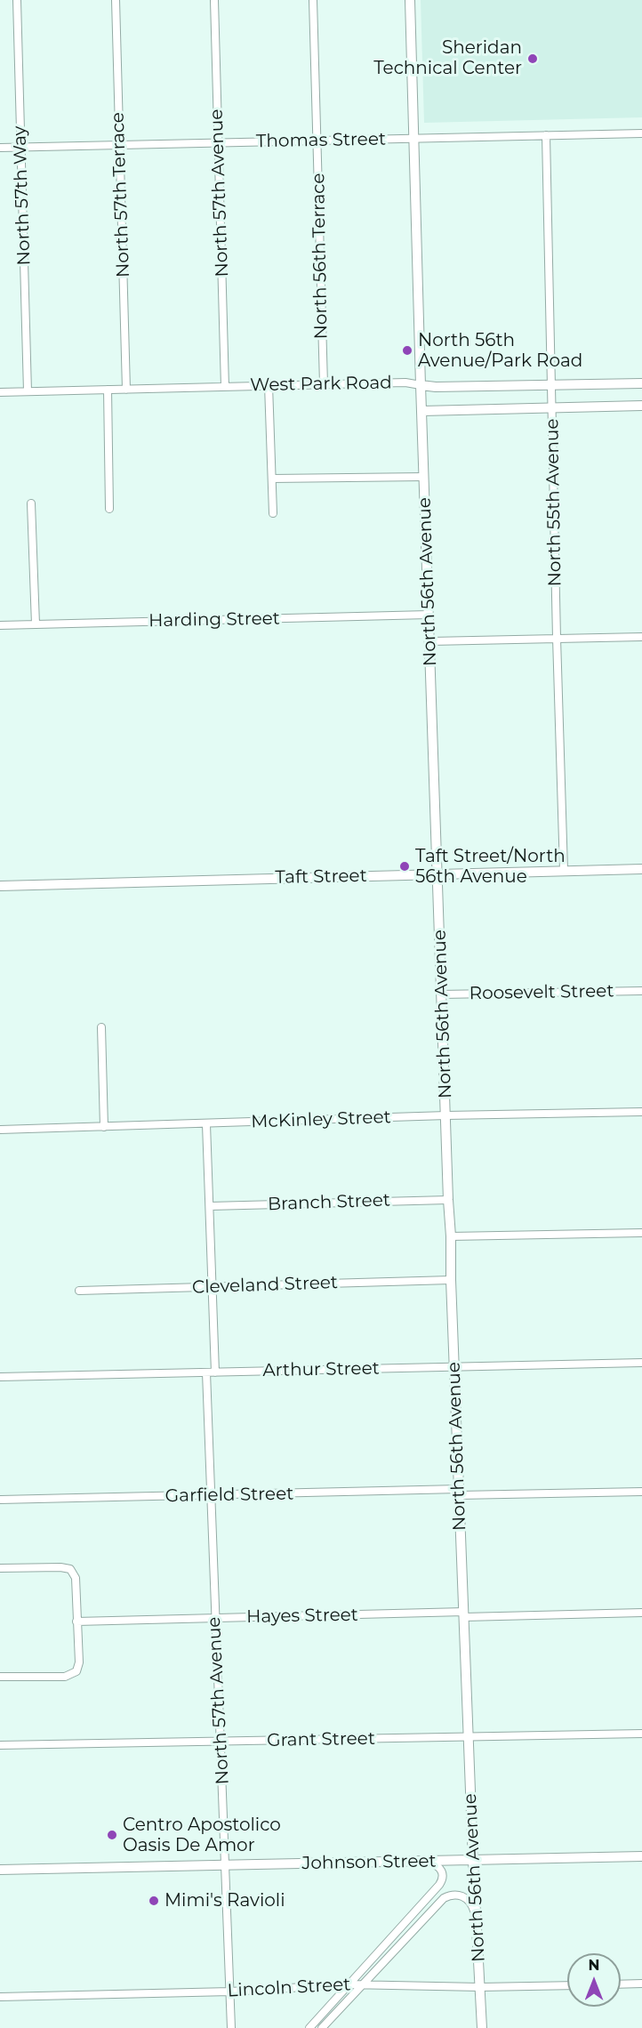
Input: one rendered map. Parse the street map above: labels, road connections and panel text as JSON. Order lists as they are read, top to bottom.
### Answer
{
  "streets": {
    "street": [
      "Thomas Street",
      "North 57th Avenue",
      "North 57th Terrace",
      "North 57th Way",
      "North 56th Terrace",
      "West Park Road",
      "North 55th Avenue",
      "North 56th Avenue",
      "Harding Street",
      "Taft Street",
      "Roosevelt Street",
      "McKinley Street",
      "Branch Street",
      "Cleveland Street",
      "Arthur Street",
      "Garfield Street",
      "Hayes Street",
      "Grant Street",
      "Johnson Street",
      "Lincoln Street"
    ]
  },
  "crossings": [
    ["Thomas Street", "North 57th Avenue"],
    ["Thomas Street", "North 57th Terrace"],
    ["Thomas Street", "North 57th Way"],
    ["Thomas Street", "North 56th Terrace"],
    ["Thomas Street", "North 55th Avenue"],
    ["Thomas Street", "North 56th Avenue"],
    ["North 57th Avenue", "West Park Road"],
    ["North 57th Avenue", "Arthur Street"],
    ["North 57th Avenue", "Garfield Street"],
    ["North 57th Avenue", "Hayes Street"],
    ["North 57th Avenue", "Grant Street"],
    ["North 57th Avenue", "Johnson Street"],
    ["North 57th Avenue", "Lincoln Street"],
    ["North 57th Terrace", "West Park Road"],
    ["North 57th Way", "West Park Road"],
    ["North 56th Terrace", "West Park Road"],
    ["West Park Road", "North 55th Avenue"],
    ["West Park Road", "North 56th Avenue"],
    ["North 55th Avenue", "Taft Street"],
    ["North 56th Avenue", "Harding Street"],
    ["North 56th Avenue", "Taft Street"],
    ["North 56th Avenue", "Roosevelt Street"],
    ["North 56th Avenue", "McKinley Street"],
    ["North 56th Avenue", "Branch Street"],
    ["North 56th Avenue", "Cleveland Street"],
    ["North 56th Avenue", "Arthur Street"],
    ["North 56th Avenue", "Garfield Street"],
    ["North 56th Avenue", "Hayes Street"],
    ["North 56th Avenue", "Grant Street"],
    ["North 56th Avenue", "Johnson Street"],
    ["North 56th Avenue", "Lincoln Street"]
  ],
  "places": [
    "Sheridan Technical Center",
    "North 56th Avenue/Park Road",
    "Taft Street/North 56th Avenue",
    "Centro Apostolico Oasis De Amor",
    "Mimi's Ravioli"
  ],
  "north": "top"
}
